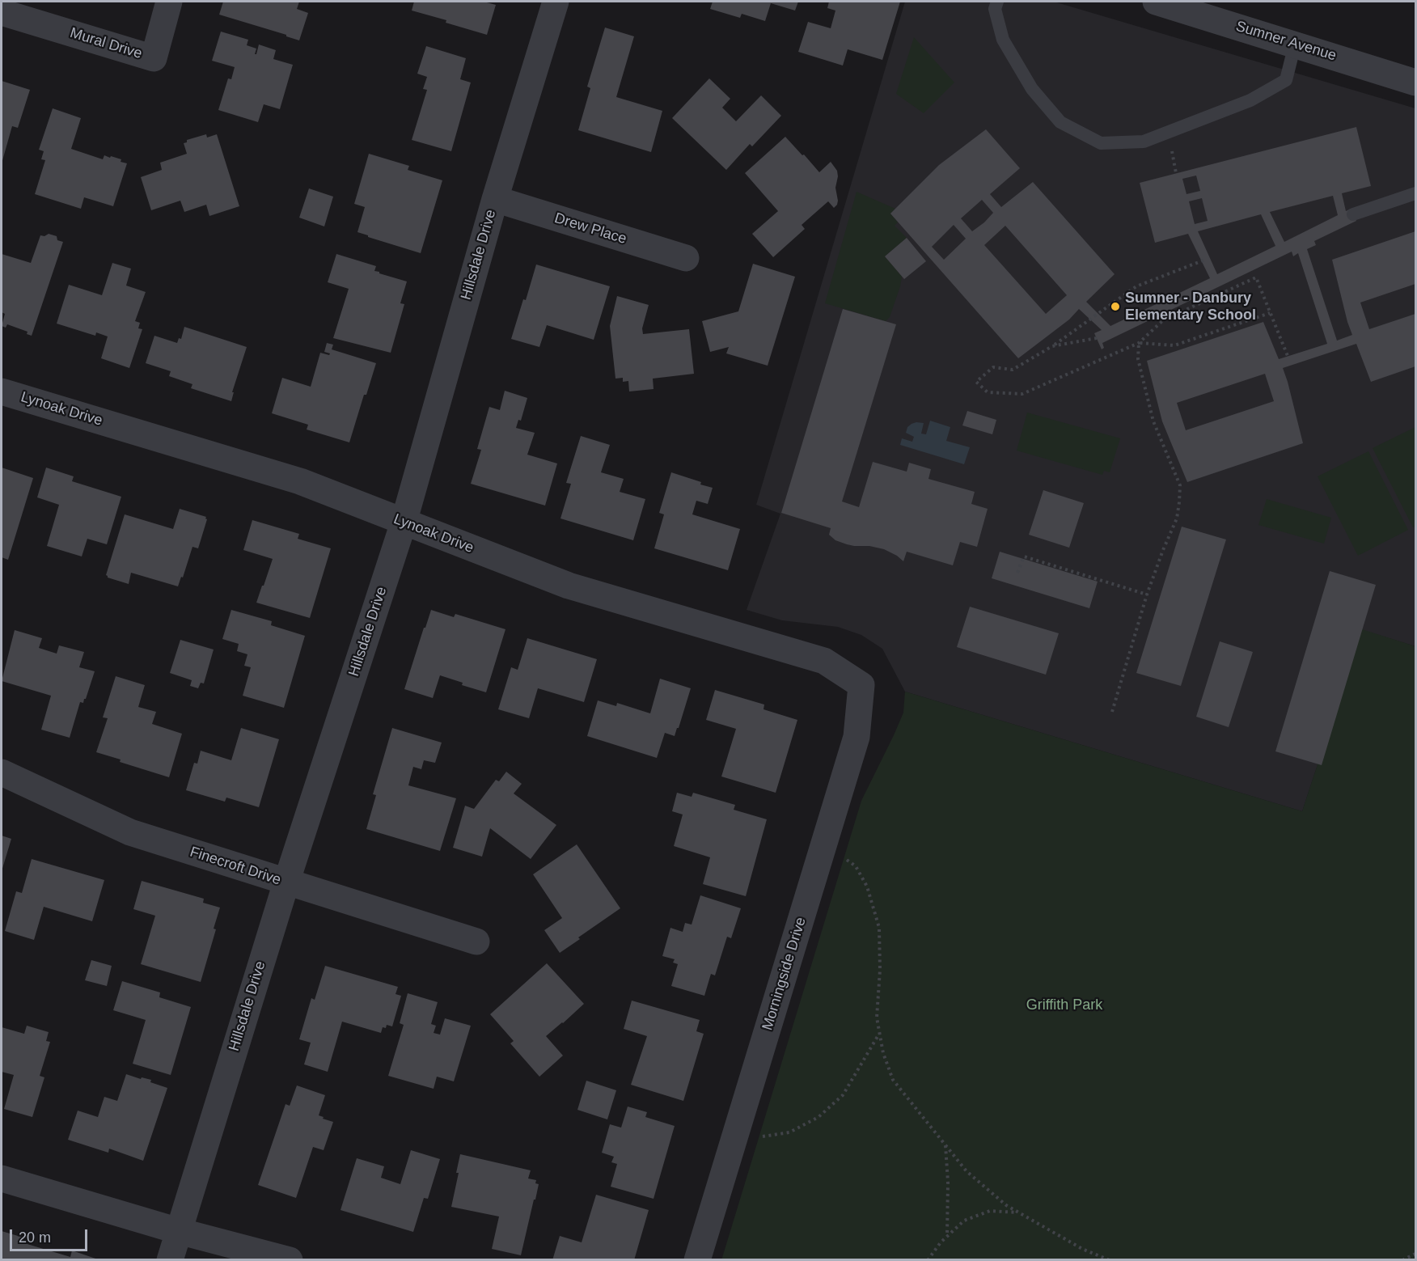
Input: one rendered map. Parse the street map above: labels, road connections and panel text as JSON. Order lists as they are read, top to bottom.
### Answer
{
  "streets": {
    "street": [
      "Sumner Avenue",
      "Mural Drive",
      "Drew Place",
      "Hillsdale Drive",
      "Lynoak Drive",
      "Finecroft Drive",
      "Morningside Drive"
    ]
  },
  "crossings": [
    ["Drew Place", "Hillsdale Drive"],
    ["Hillsdale Drive", "Lynoak Drive"],
    ["Hillsdale Drive", "Finecroft Drive"],
    ["Lynoak Drive", "Morningside Drive"]
  ],
  "parks": ["Griffith Park"],
  "places": ["Sumner - Danbury Elementary School"],
  "scale_bar": "20 m"
}
